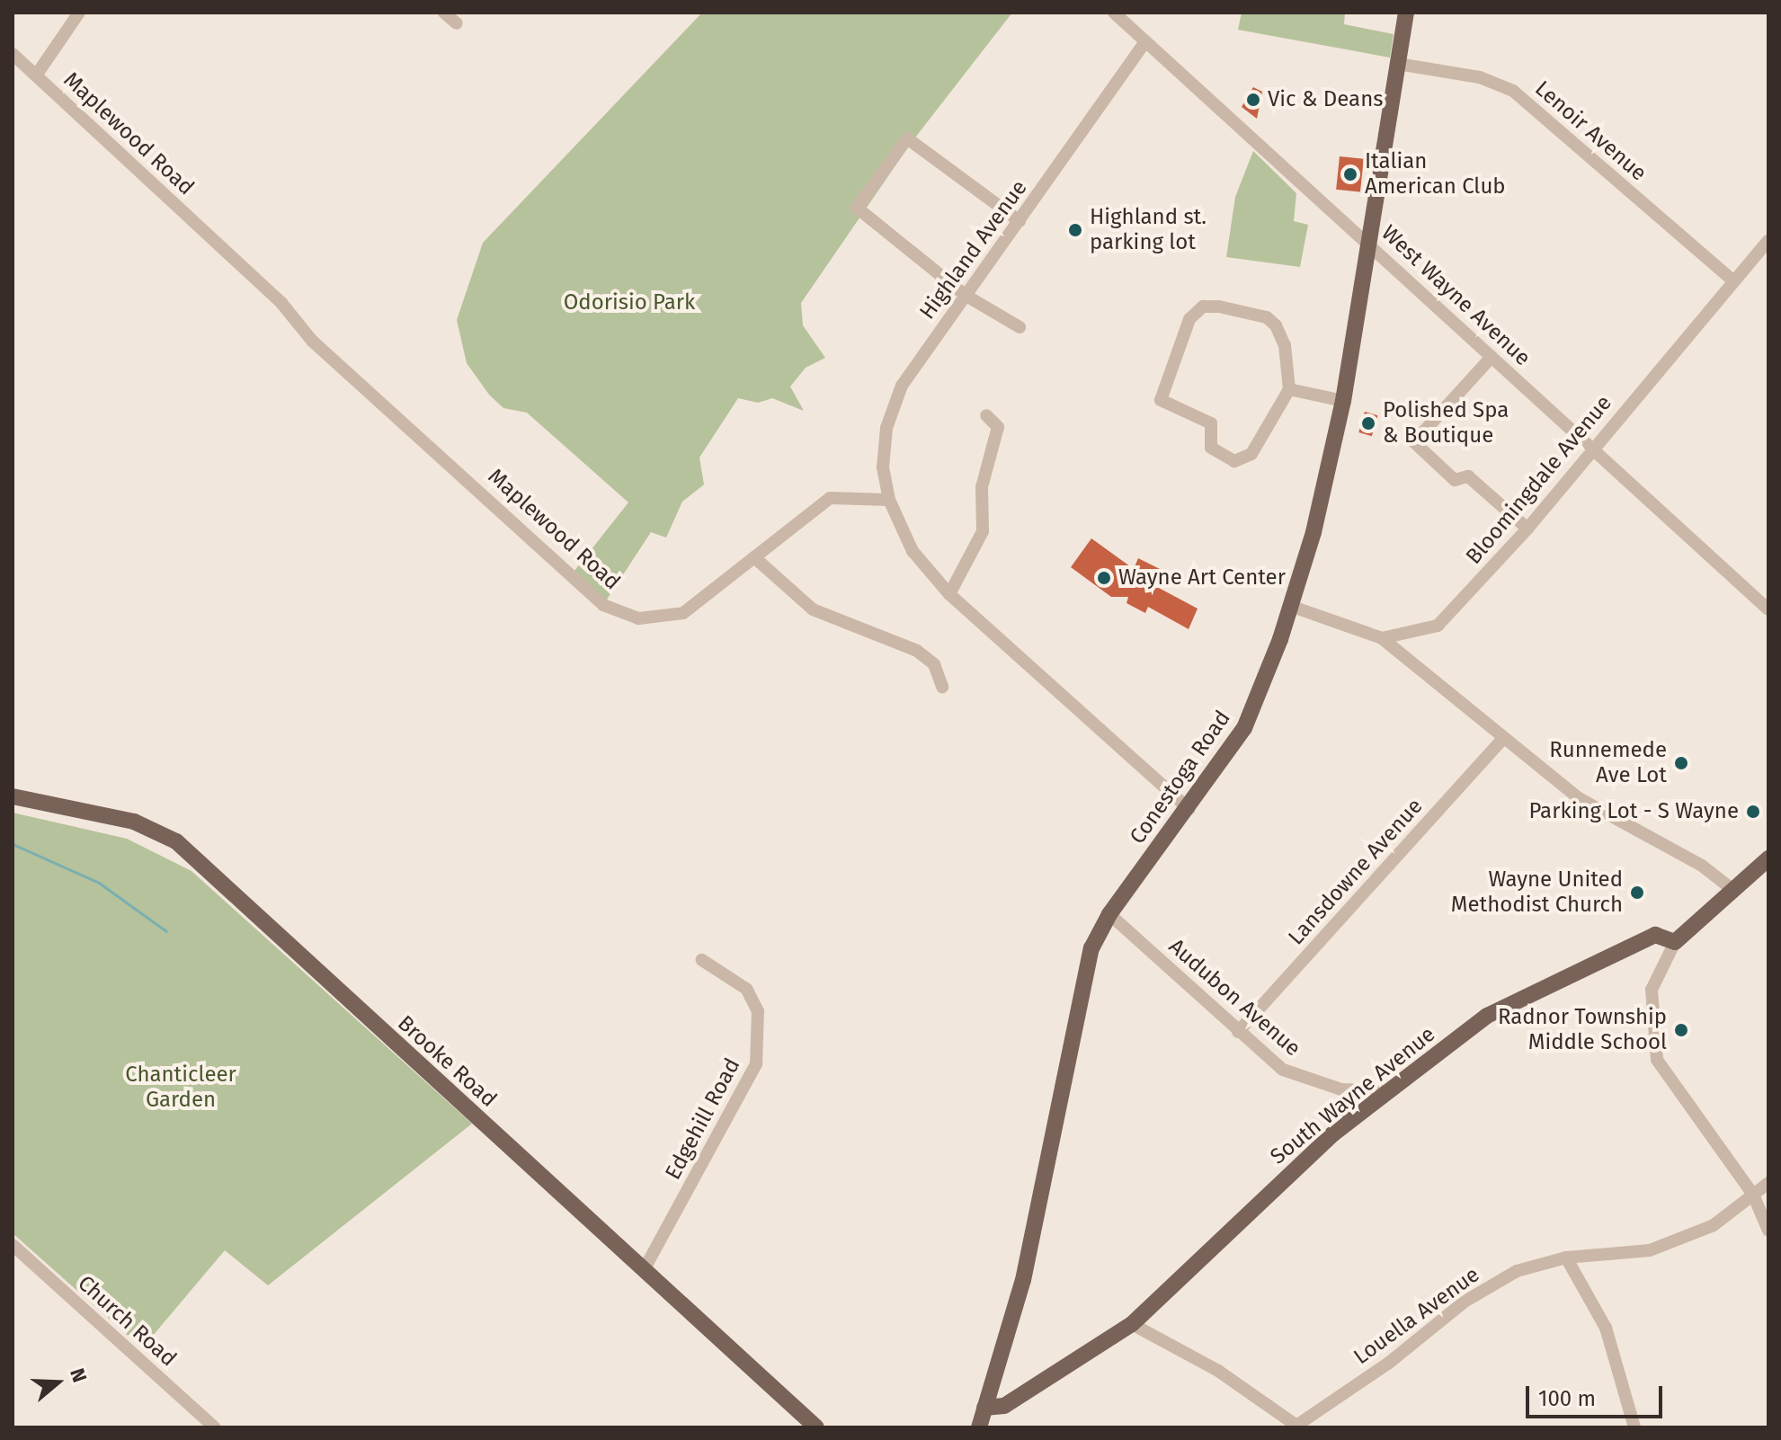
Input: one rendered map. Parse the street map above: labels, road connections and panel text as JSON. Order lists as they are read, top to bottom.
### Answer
{
  "streets": {
    "main road": ["Conestoga Road", "Brooke Road", "South Wayne Avenue"],
    "street": [
      "Lenoir Avenue",
      "Maplewood Road",
      "Highland Avenue",
      "West Wayne Avenue",
      "Bloomingdale Avenue",
      "Lansdowne Avenue",
      "Audubon Avenue",
      "Edgehill Road",
      "Louella Avenue",
      "Church Road"
    ]
  },
  "crossings": [
    ["Lenoir Avenue", "Bloomingdale Avenue"],
    ["Lenoir Avenue", "Conestoga Road"],
    ["Maplewood Road", "Highland Avenue"],
    ["Highland Avenue", "West Wayne Avenue"],
    ["West Wayne Avenue", "Bloomingdale Avenue"],
    ["West Wayne Avenue", "Conestoga Road"],
    ["Conestoga Road", "Audubon Avenue"],
    ["Conestoga Road", "South Wayne Avenue"],
    ["Lansdowne Avenue", "Audubon Avenue"],
    ["Audubon Avenue", "South Wayne Avenue"],
    ["Brooke Road", "Edgehill Road"]
  ],
  "parks": ["Odorisio Park", "Chanticleer Garden"],
  "places": [
    "Vic & Deans",
    "Italian American Club",
    "Highland st. parking lot",
    "Polished Spa & Boutique",
    "Wayne Art Center",
    "Runnemede Ave Lot",
    "Parking Lot - S Wayne",
    "Wayne United Methodist Church",
    "Radnor Township Middle School"
  ],
  "scale_bar": "100 m",
  "north": "right"
}
